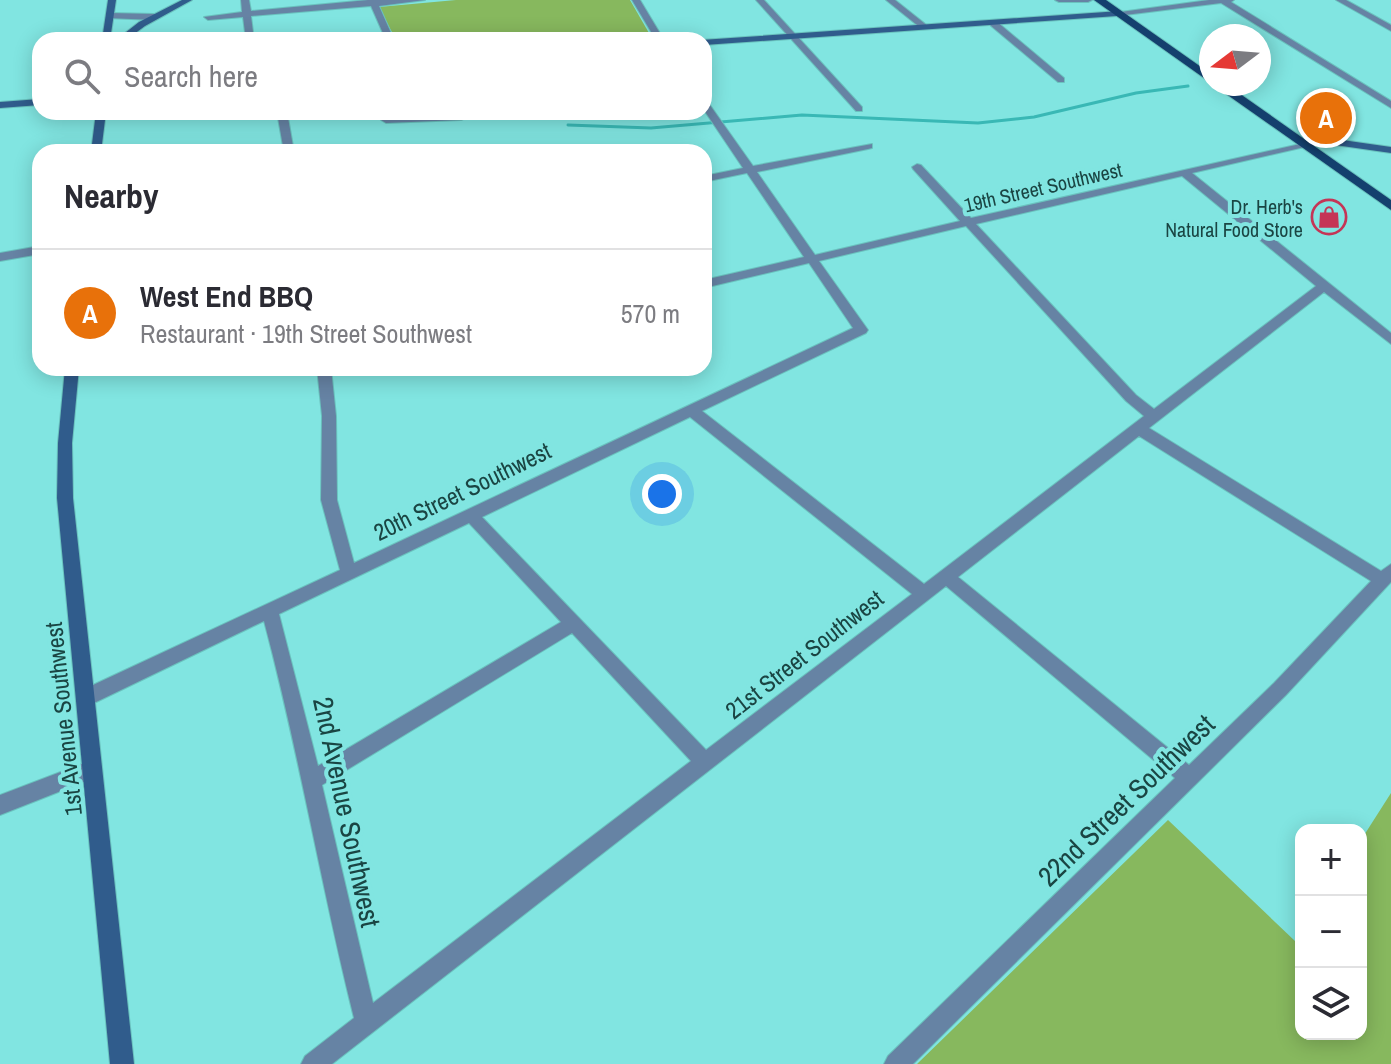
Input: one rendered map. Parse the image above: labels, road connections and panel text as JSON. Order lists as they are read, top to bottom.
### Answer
{
  "streets": {
    "main road": ["19th Street Southwest", "1st Avenue Southwest"],
    "street": [
      "20th Street Southwest",
      "21st Street Southwest",
      "22nd Street Southwest",
      "2nd Avenue Southwest"
    ]
  },
  "crossings": [
    ["19th Street Southwest", "20th Street Southwest"],
    ["20th Street Southwest", "1st Avenue Southwest"],
    ["20th Street Southwest", "2nd Avenue Southwest"],
    ["21st Street Southwest", "2nd Avenue Southwest"]
  ],
  "places": {
    "shop": ["Dr. Herb's Natural Food Store"]
  },
  "north": "left",
  "page": {
    "search": "Search here",
    "pins": "A",
    "heading": "Nearby",
    "list": [
      {
        "mark": "A",
        "name": "West End BBQ",
        "note": "Restaurant · 19th Street Southwest",
        "value": "570 m"
      }
    ],
    "map_buttons": ["+", "−"]
  }
}
